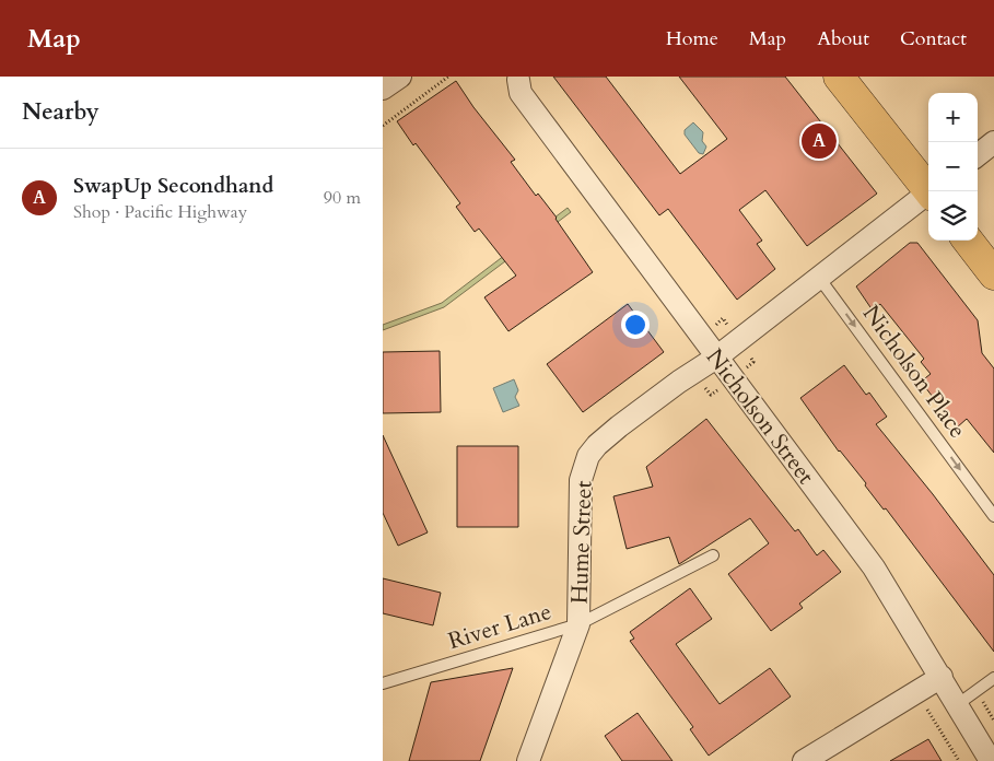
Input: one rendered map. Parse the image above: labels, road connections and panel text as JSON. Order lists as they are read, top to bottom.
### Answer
{
  "streets": {
    "street": ["Nicholson Street", "Hume Street"],
    "lane": ["Nicholson Place", "River Lane"]
  },
  "crossings": [
    ["Nicholson Place", "Hume Street"],
    ["Nicholson Street", "Hume Street"],
    ["Hume Street", "River Lane"]
  ],
  "one_way": ["Nicholson Place"],
  "page": {
    "header": "Map",
    "nav": [
      "Home",
      "Map",
      "About",
      "Contact"
    ],
    "heading": "Nearby",
    "map_buttons": ["+", "−"],
    "pins": "A",
    "list": [
      {
        "mark": "A",
        "name": "SwapUp Secondhand",
        "note": "Shop · Pacific Highway",
        "value": "90 m"
      }
    ]
  }
}
